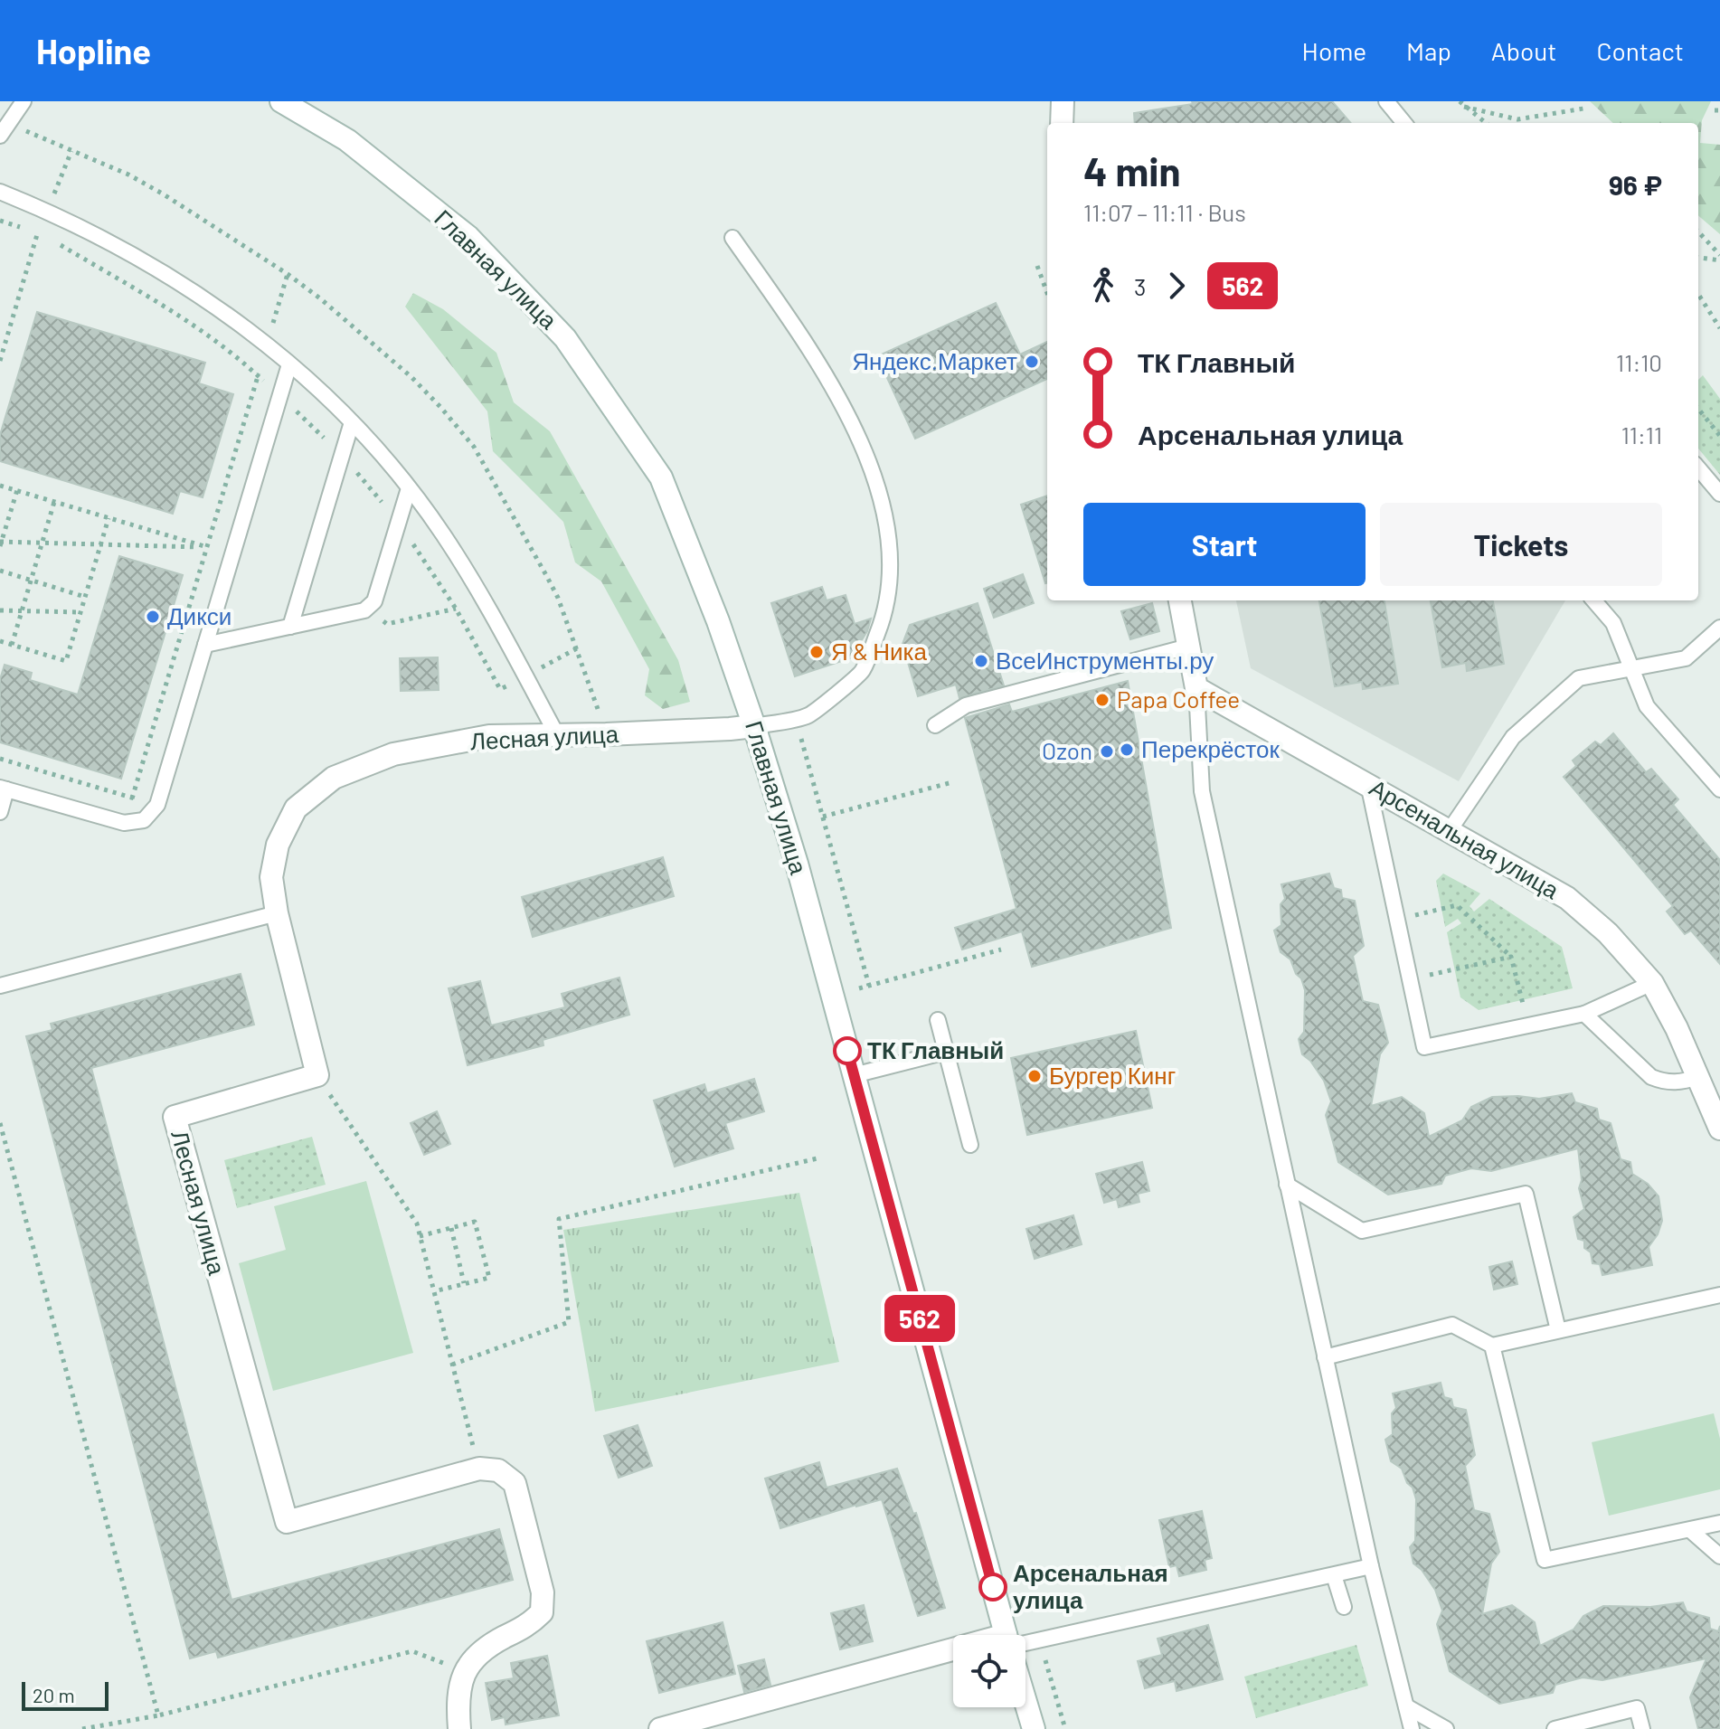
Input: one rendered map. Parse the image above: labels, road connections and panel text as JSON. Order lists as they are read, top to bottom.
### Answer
{
  "streets": {
    "street": ["Главная улица", "Лесная улица", "Арсенальная улица"]
  },
  "crossings": [
    ["Главная улица", "Лесная улица"]
  ],
  "places": [
    "Яндекс.Маркет",
    "Дикси",
    "Я & Ника",
    "ВсеИнструменты.ру",
    "Papa Coffee",
    "Перекрёсток",
    "Ozon",
    "ТК Главный",
    "Бургер Кинг",
    "Арсенальная улица"
  ],
  "lines": ["bus line 562"],
  "scale_bar": "20 m",
  "page": {
    "header": "Hopline",
    "nav": [
      "Home",
      "Map",
      "About",
      "Contact"
    ],
    "on_map": "562",
    "heading": ["4 min", "11:07 – 11:11 · Bus", "96 ₽"],
    "legs": ["3", "562"],
    "list": [
      {
        "name": "ТК Главный",
        "value": "11:10"
      },
      {
        "name": "Арсенальная улица",
        "value": "11:11"
      }
    ],
    "buttons": ["Start", "Tickets"],
    "scale": "20 m"
  }
}
